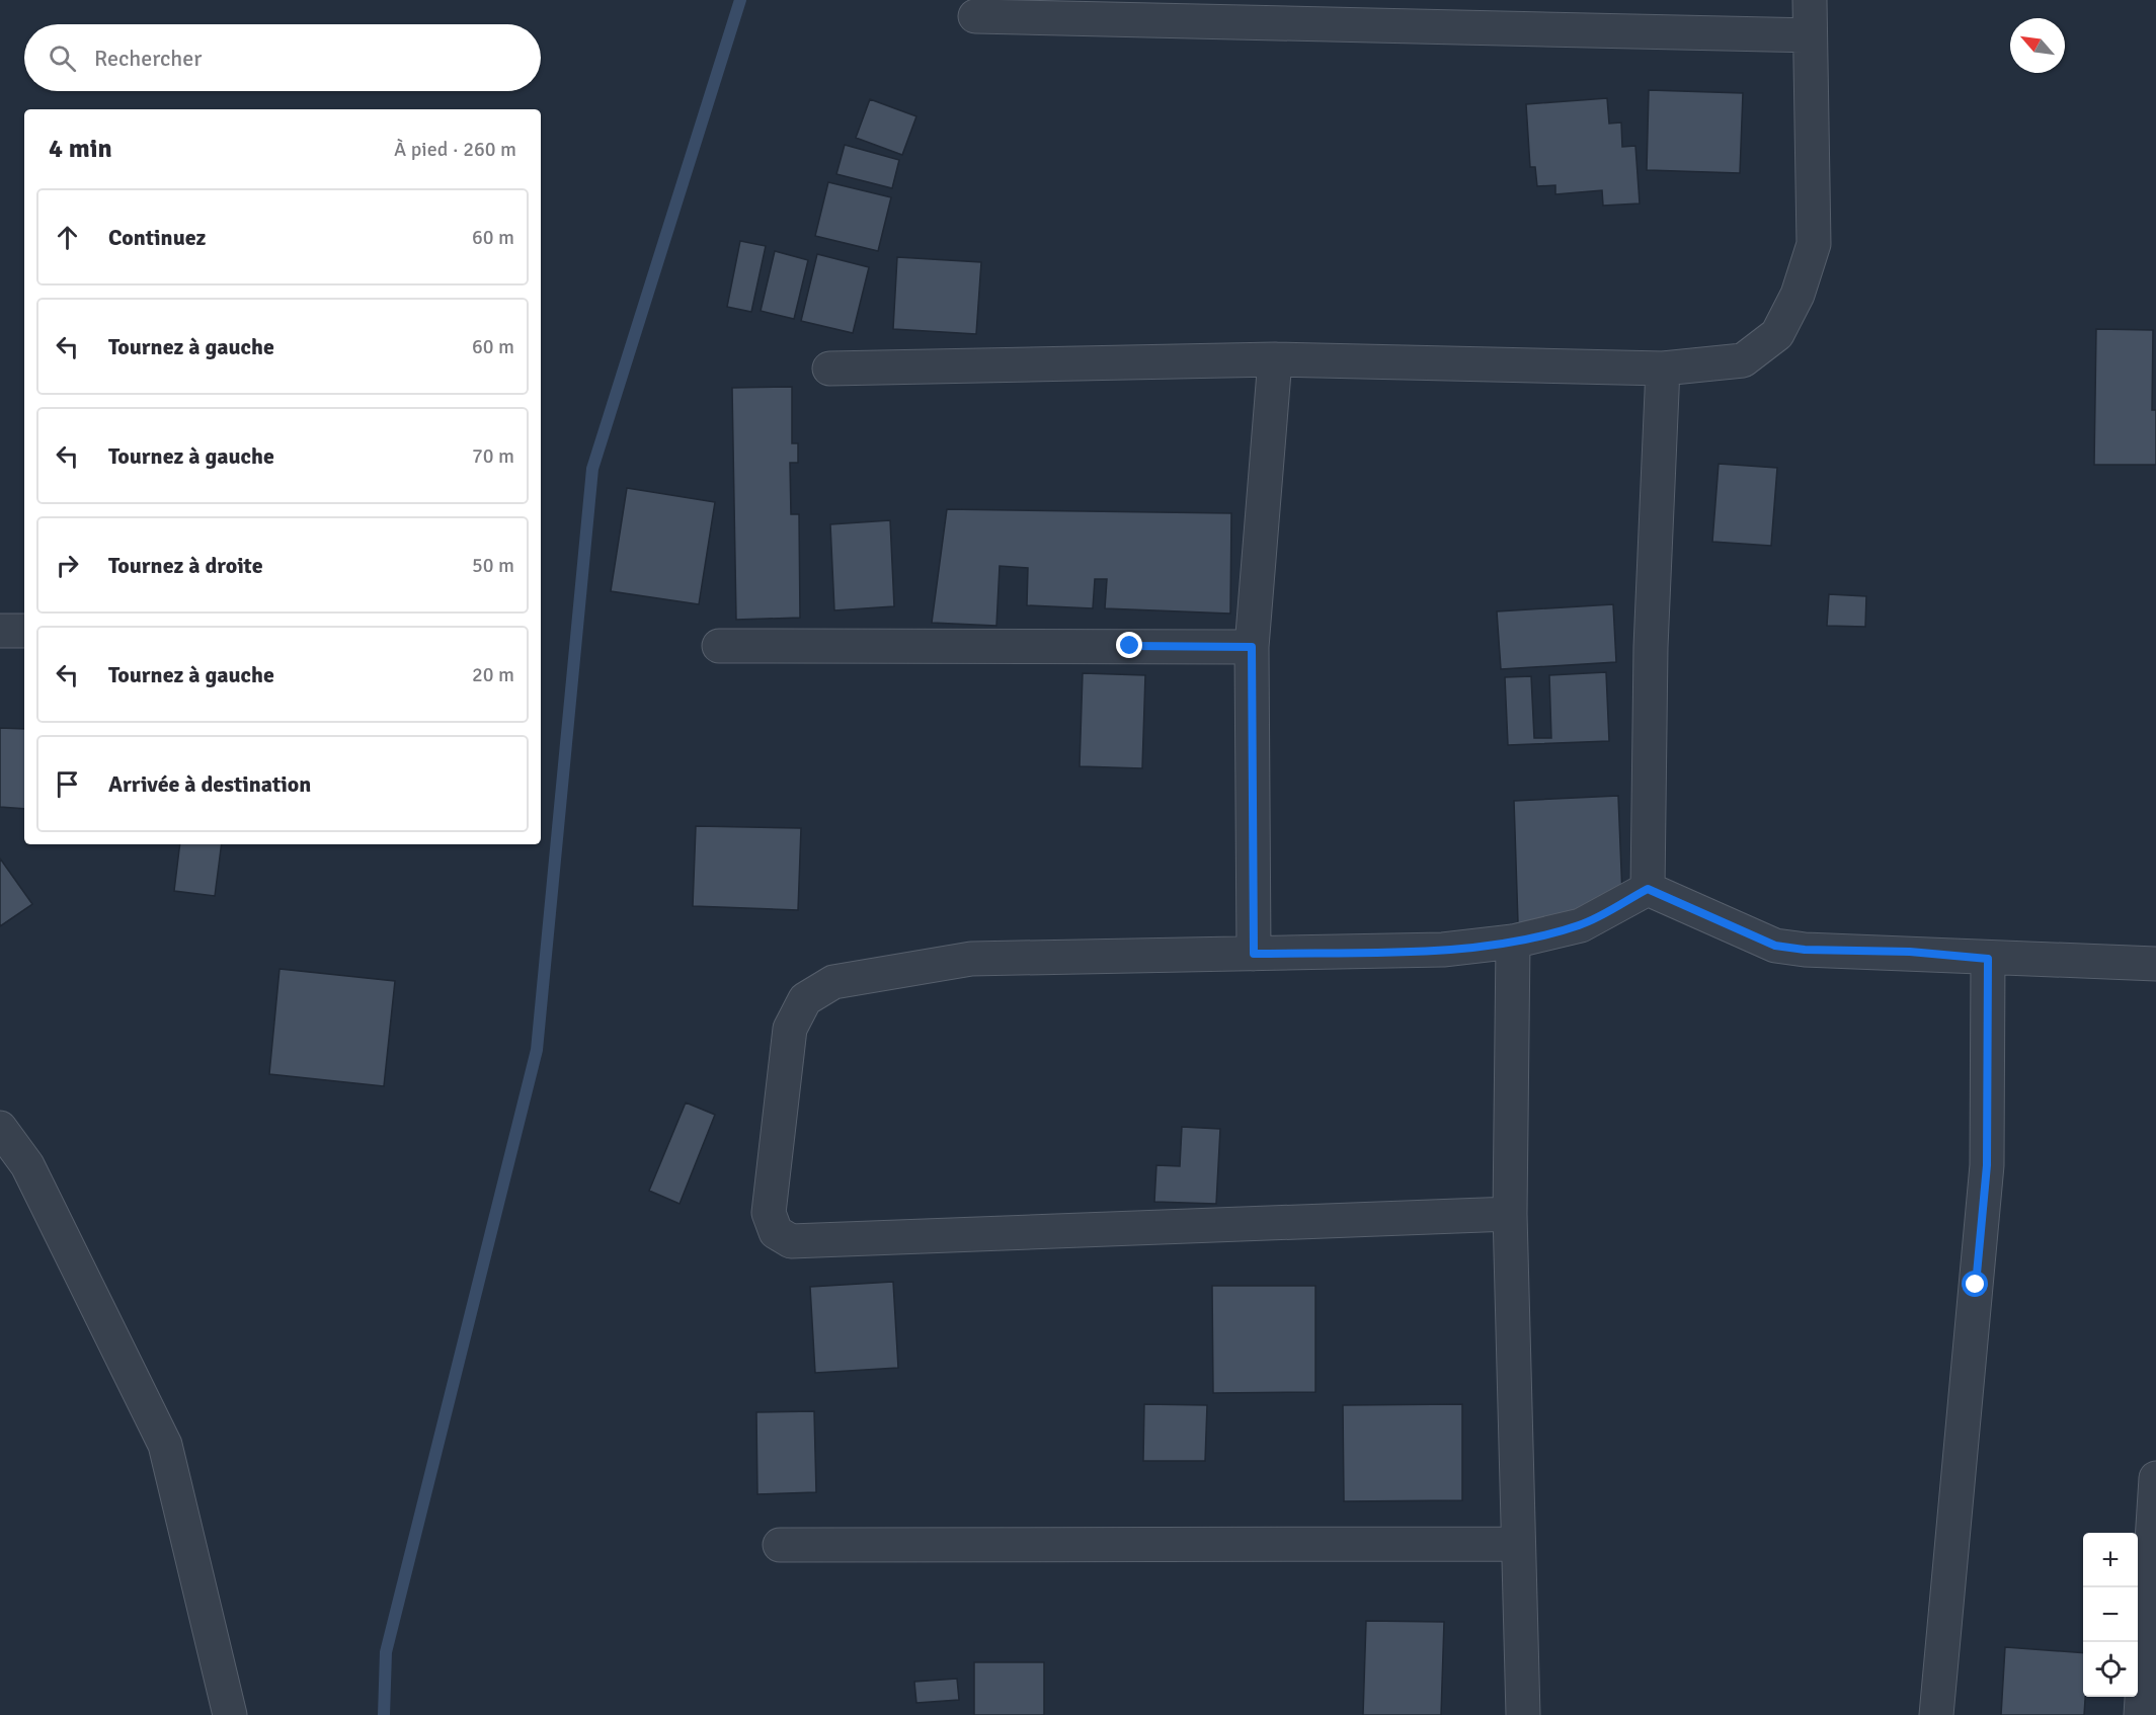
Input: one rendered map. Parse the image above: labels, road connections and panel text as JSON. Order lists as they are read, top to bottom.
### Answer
{
  "north": "top left",
  "page": {
    "search": "Rechercher",
    "heading": ["4 min", "À pied · 260 m"],
    "list": [
      ["Continuez", "60 m"],
      ["Tournez à gauche", "60 m"],
      ["Tournez à gauche", "70 m"],
      ["Tournez à droite", "50 m"],
      ["Tournez à gauche", "20 m"],
      "Arrivée à destination"
    ],
    "map_buttons": ["+", "−"]
  }
}
